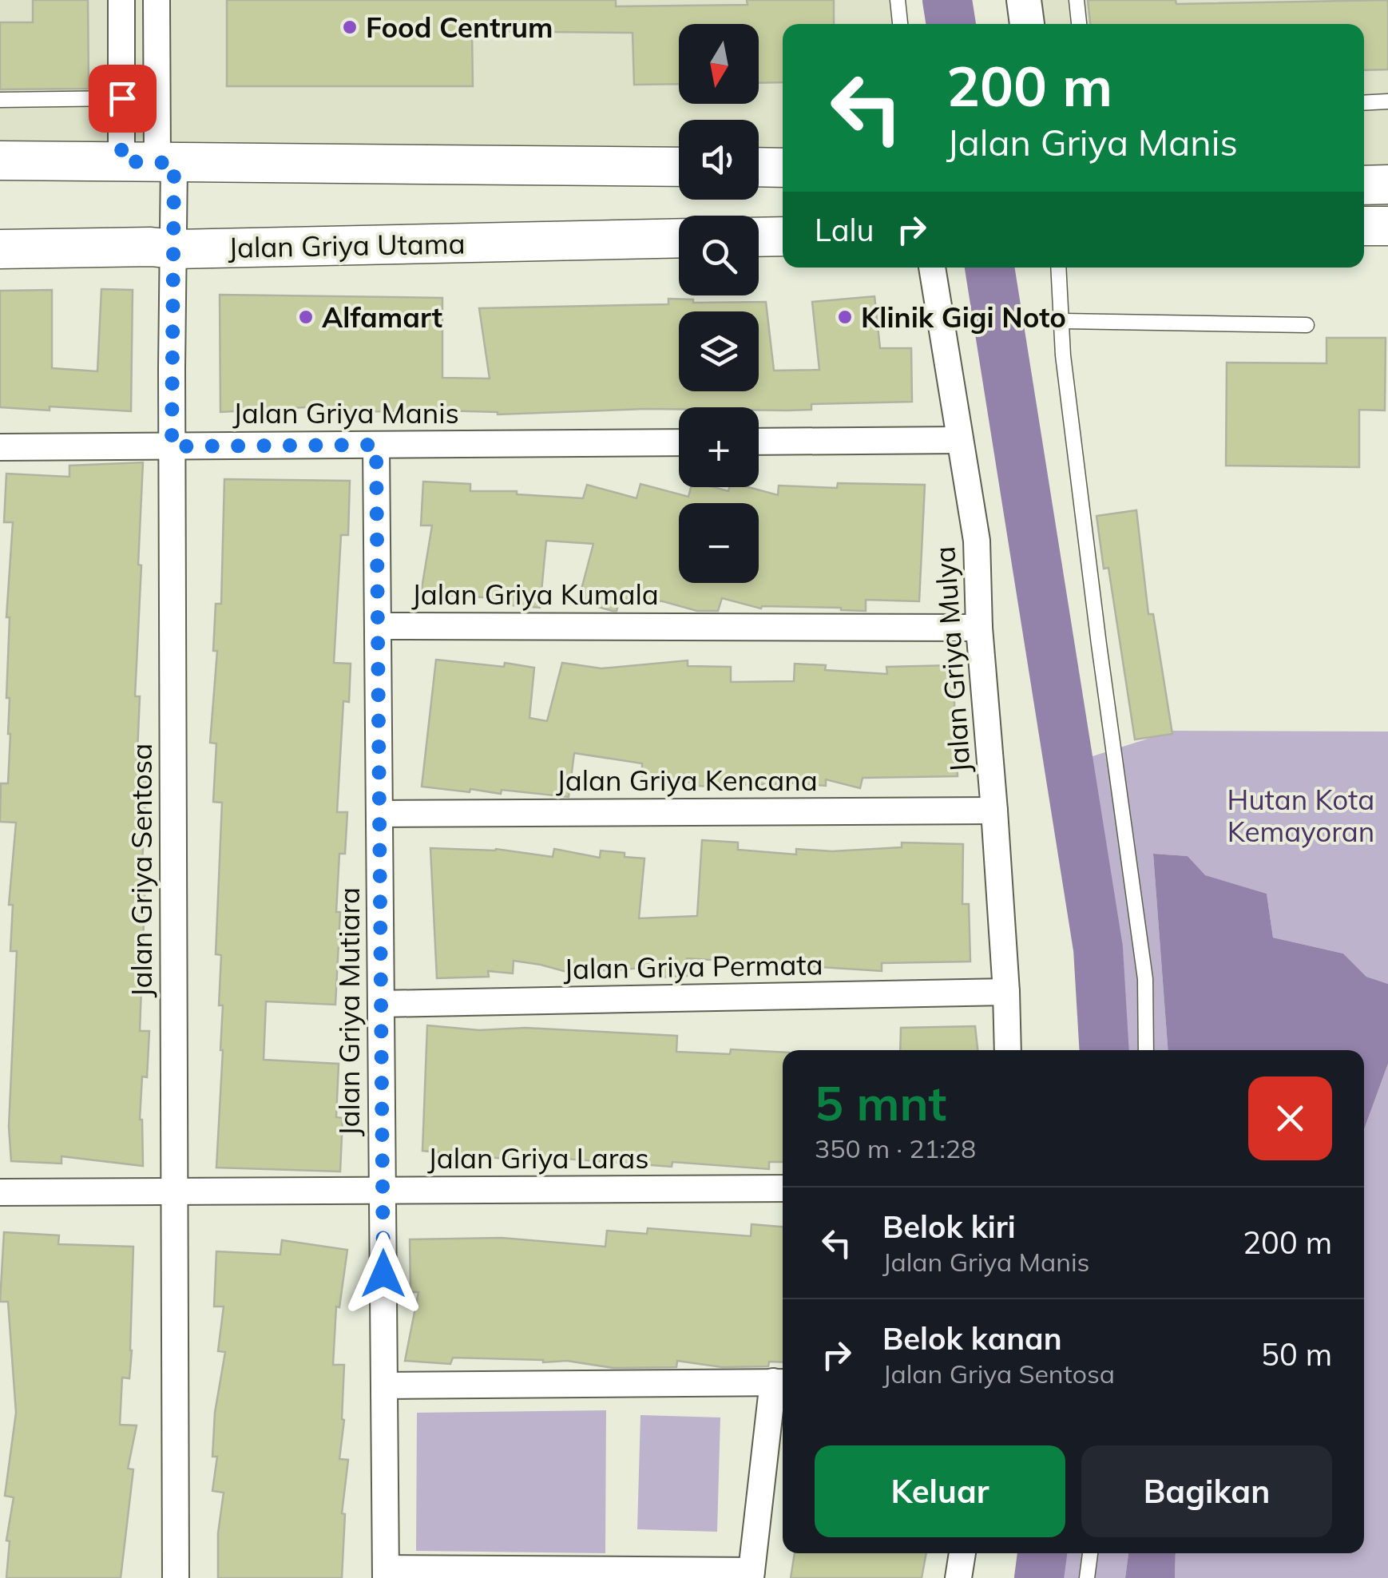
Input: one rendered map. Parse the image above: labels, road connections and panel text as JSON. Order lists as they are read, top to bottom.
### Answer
{
  "streets": {
    "main road": ["Jalan Griya Utama"],
    "street": [
      "Jalan Griya Manis",
      "Jalan Griya Kumala",
      "Jalan Griya Mulya",
      "Jalan Griya Kencana",
      "Jalan Griya Sentosa",
      "Jalan Griya Permata",
      "Jalan Griya Mutiara",
      "Jalan Griya Laras"
    ]
  },
  "crossings": [
    ["Jalan Griya Utama", "Jalan Griya Sentosa"],
    ["Jalan Griya Manis", "Jalan Griya Sentosa"],
    ["Jalan Griya Manis", "Jalan Griya Mutiara"],
    ["Jalan Griya Kumala", "Jalan Griya Mulya"],
    ["Jalan Griya Kumala", "Jalan Griya Mutiara"],
    ["Jalan Griya Mulya", "Jalan Griya Kencana"],
    ["Jalan Griya Mulya", "Jalan Griya Permata"],
    ["Jalan Griya Kencana", "Jalan Griya Mutiara"],
    ["Jalan Griya Sentosa", "Jalan Griya Laras"],
    ["Jalan Griya Permata", "Jalan Griya Mutiara"],
    ["Jalan Griya Mutiara", "Jalan Griya Laras"]
  ],
  "parks": ["Hutan Kota Kemayoran"],
  "places": ["Food Centrum", "Alfamart", "Klinik Gigi Noto"],
  "north": "bottom",
  "page": {
    "map_buttons": ["+", "−"],
    "turn": ["200 m", "Jalan Griya Manis"],
    "then": "Lalu",
    "heading": ["5 mnt", "350 m · 21:28"],
    "list": [
      {
        "name": "Belok kiri",
        "note": "Jalan Griya Manis",
        "value": "200 m"
      },
      {
        "name": "Belok kanan",
        "note": "Jalan Griya Sentosa",
        "value": "50 m"
      }
    ],
    "buttons": ["Keluar", "Bagikan"]
  }
}
